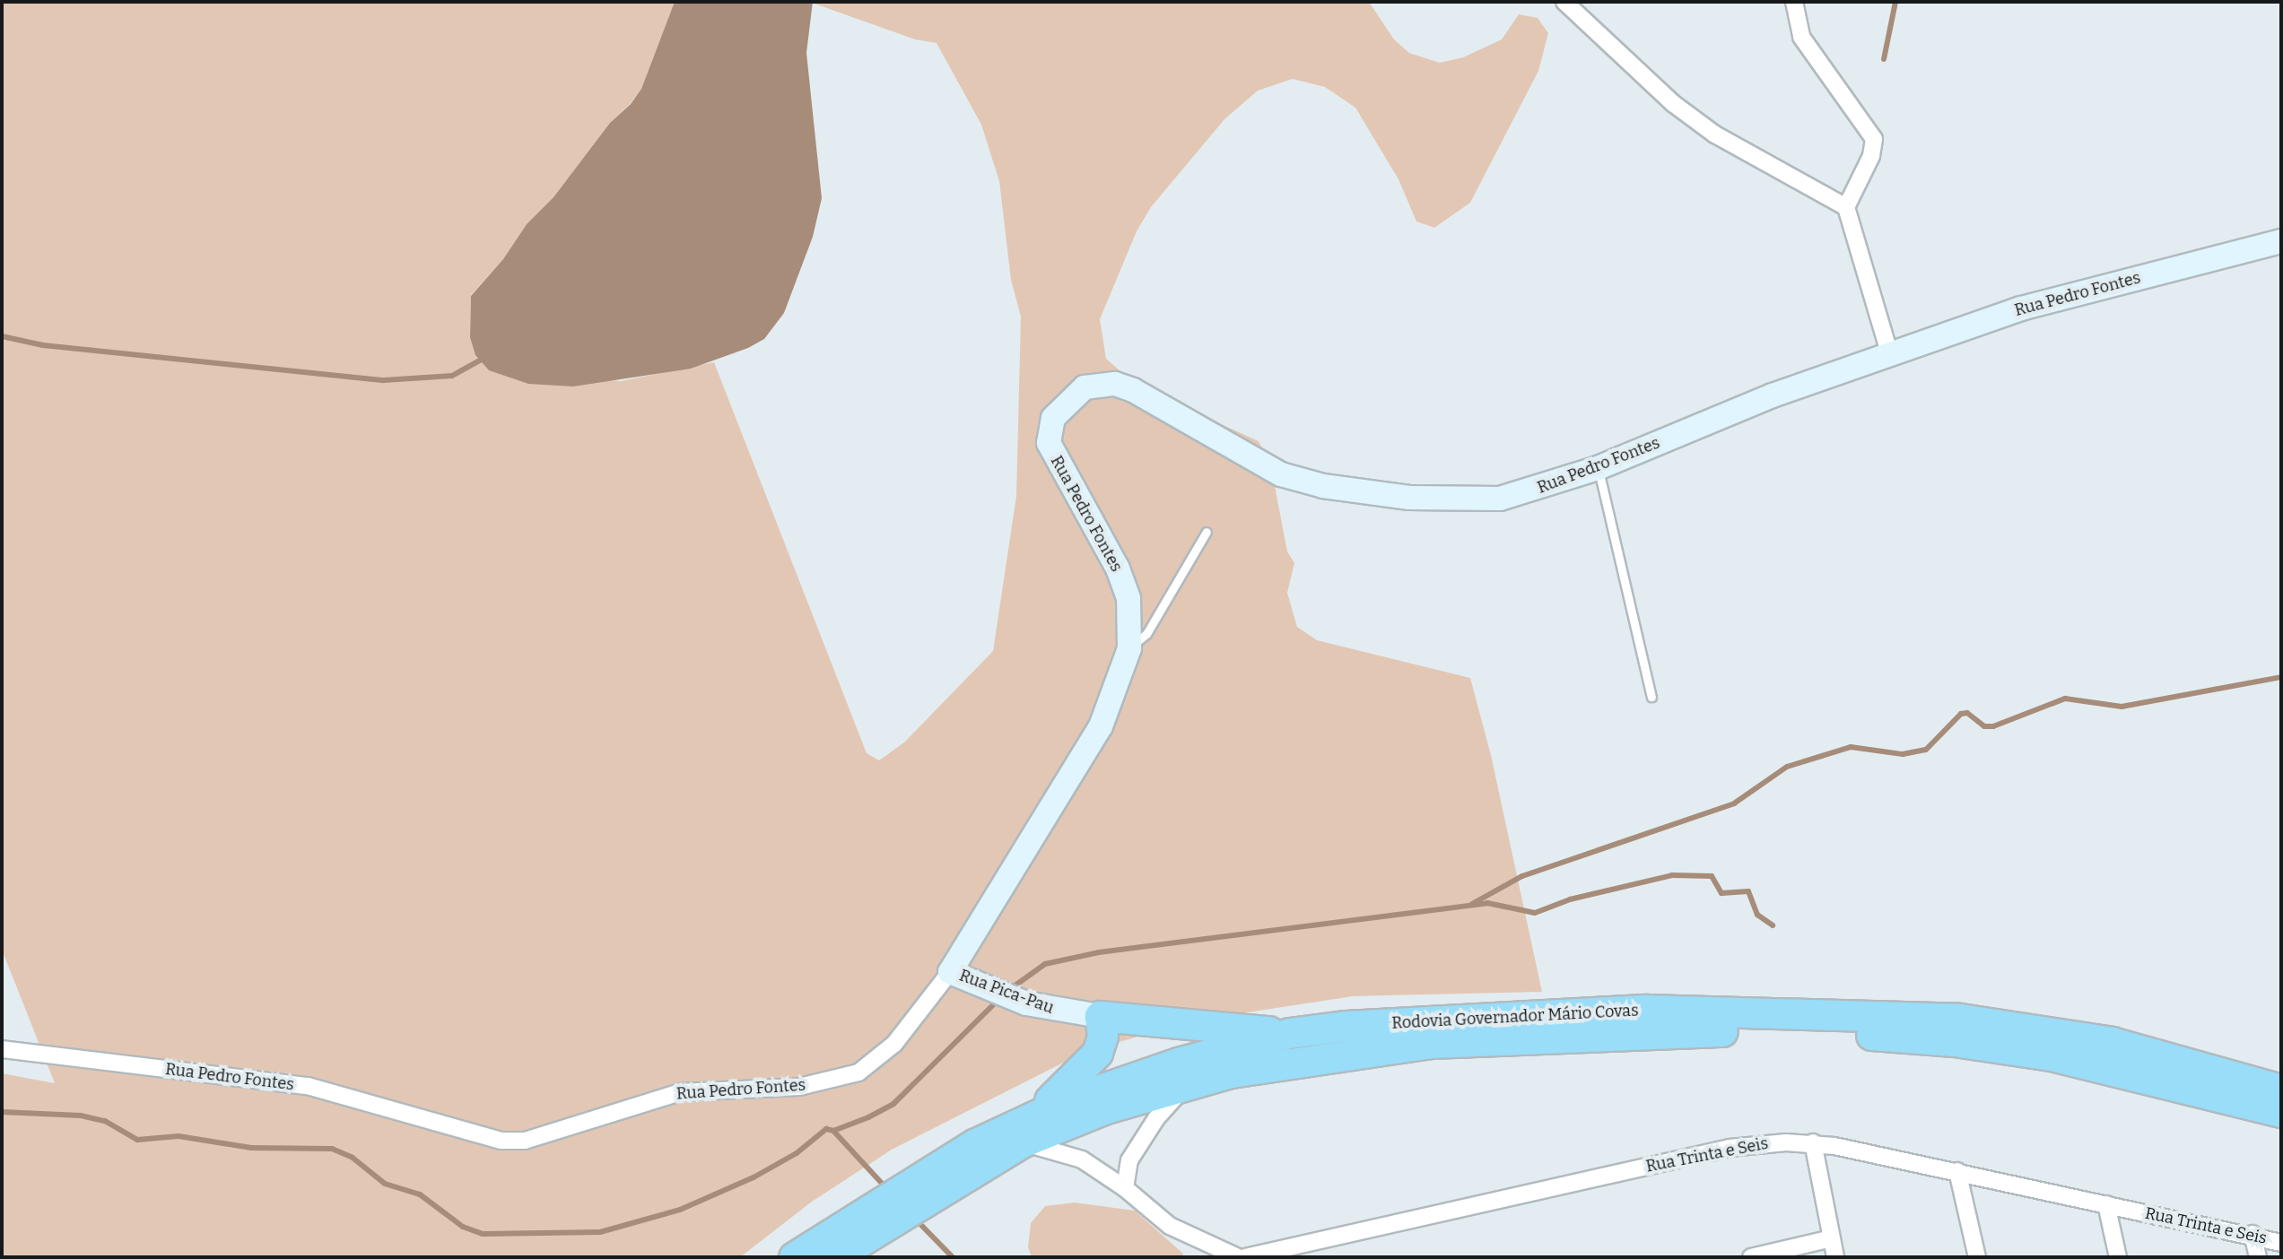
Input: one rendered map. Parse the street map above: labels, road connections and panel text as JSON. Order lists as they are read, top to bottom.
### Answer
{
  "streets": {
    "highway": ["Rodovia Governador Mário Covas"],
    "street": ["Rua Pedro Fontes", "Rua Pica-Pau", "Rua Trinta e Seis"]
  },
  "crossings": [
    ["Rua Pedro Fontes", "Rua Pica-Pau"]
  ]
}
